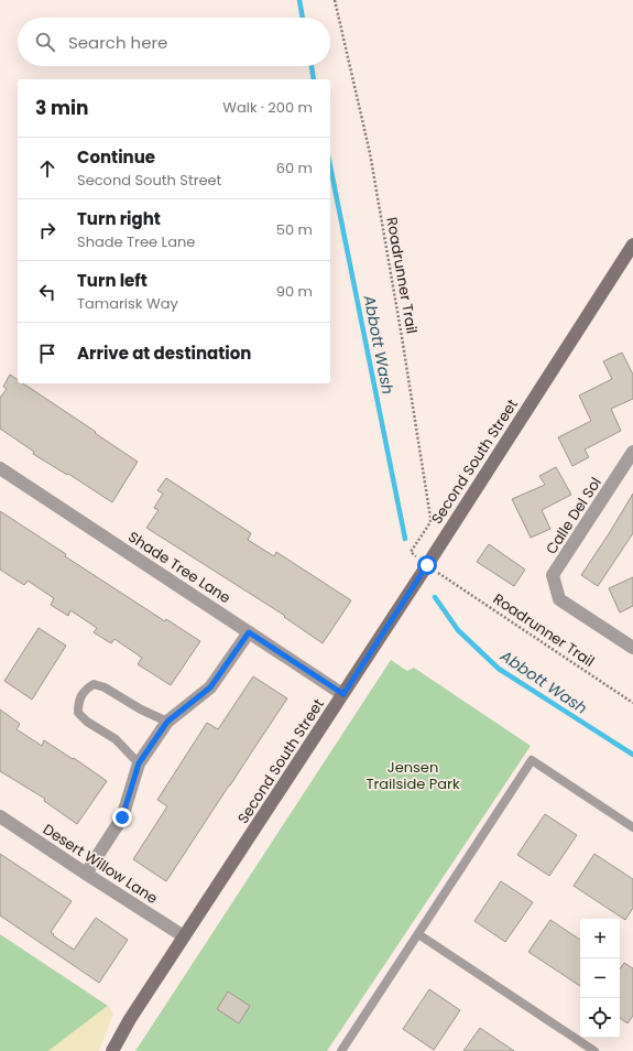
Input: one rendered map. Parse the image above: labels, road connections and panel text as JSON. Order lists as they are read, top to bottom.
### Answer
{
  "streets": {
    "street": [
      "Second South Street",
      "Calle Del Sol",
      "Shade Tree Lane",
      "Desert Willow Lane"
    ],
    "path": ["Roadrunner Trail"]
  },
  "crossings": [
    ["Second South Street", "Shade Tree Lane"],
    ["Second South Street", "Desert Willow Lane"]
  ],
  "water": ["Abbott Wash"],
  "parks": ["Jensen Trailside Park"],
  "page": {
    "search": "Search here",
    "heading": ["3 min", "Walk · 200 m"],
    "list": [
      ["Continue", "Second South Street", "60 m"],
      ["Turn right", "Shade Tree Lane", "50 m"],
      ["Turn left", "Tamarisk Way", "90 m"],
      "Arrive at destination"
    ],
    "map_buttons": ["+", "−"]
  }
}
